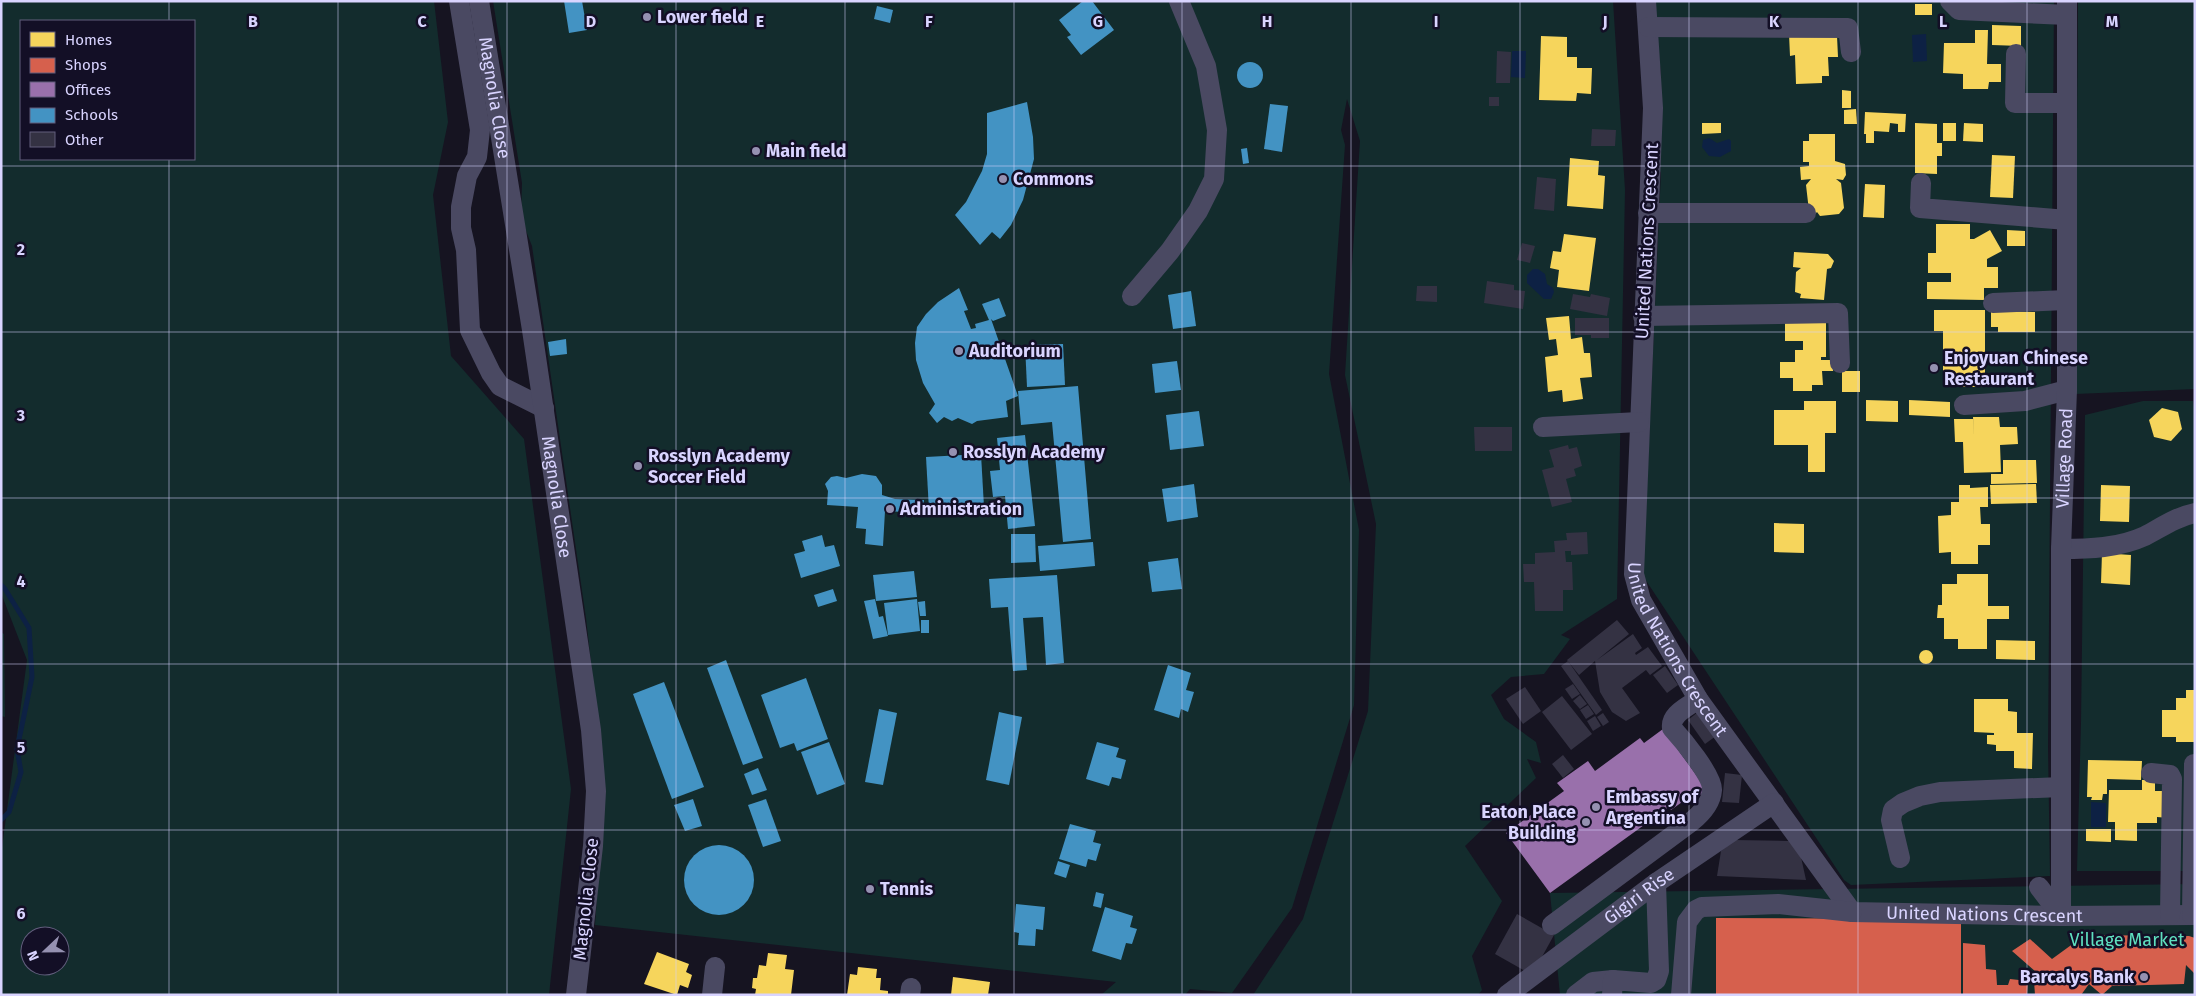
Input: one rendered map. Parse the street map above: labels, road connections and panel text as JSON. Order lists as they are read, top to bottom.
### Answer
{
  "streets": {
    "street": [
      "Magnolia Close",
      "United Nations Crescent",
      "Village Road",
      "Gigiri Rise"
    ]
  },
  "crossings": [
    ["United Nations Crescent", "Village Road"],
    ["United Nations Crescent", "Gigiri Rise"]
  ],
  "parks": ["Village Market"],
  "places": [
    "Lower field",
    "Main field",
    "Commons",
    "Auditorium",
    "Enjoyuan Chinese Restaurant",
    "Rosslyn Academy",
    "Rosslyn Academy Soccer Field",
    "Administration",
    "Embassy of Argentina",
    "Eaton Place Building",
    "Tennis",
    "Barcalys Bank"
  ],
  "legend": [
    "Homes",
    "Shops",
    "Offices",
    "Schools",
    "Other"
  ],
  "north": "left",
  "grid": {
    "columns": [
      "B",
      "C",
      "D",
      "E",
      "F",
      "G",
      "H",
      "I",
      "J",
      "K",
      "L",
      "M"
    ],
    "rows": [
      "2",
      "3",
      "4",
      "5",
      "6"
    ]
  }
}
